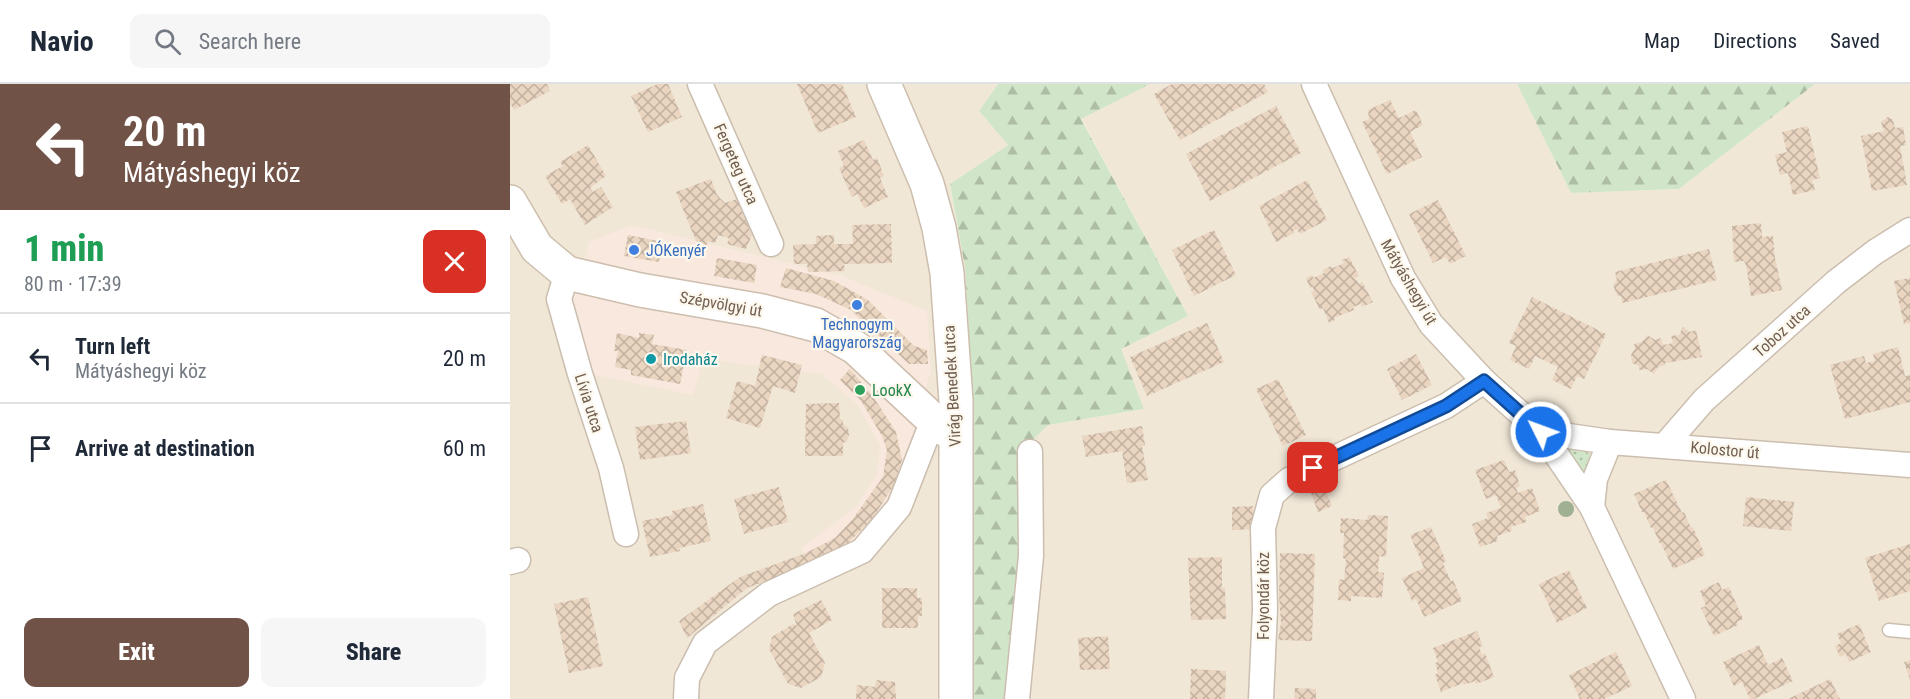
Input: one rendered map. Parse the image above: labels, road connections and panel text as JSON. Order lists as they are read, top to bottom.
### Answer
{
  "streets": {
    "street": [
      "Fergeteg utca",
      "Mátyáshegyi út",
      "Szépvölgyi út",
      "Toboz utca",
      "Virág Benedek utca",
      "Lívia utca",
      "Kolostor út",
      "Folyondár köz"
    ]
  },
  "crossings": [
    ["Mátyáshegyi út", "Kolostor út"],
    ["Mátyáshegyi út", "Folyondár köz"],
    ["Szépvölgyi út", "Virág Benedek utca"],
    ["Szépvölgyi út", "Lívia utca"],
    ["Toboz utca", "Kolostor út"]
  ],
  "places": [
    "JÓKenyér",
    "Technogym Magyarország",
    "Irodaház",
    "LookX"
  ],
  "page": {
    "header": "Navio",
    "search": "Search here",
    "nav": ["Map", "Directions", "Saved"],
    "turn": ["20 m", "Mátyáshegyi köz"],
    "heading": ["1 min", "80 m · 17:39"],
    "list": [
      {
        "name": "Turn left",
        "note": "Mátyáshegyi köz",
        "value": "20 m"
      },
      {
        "name": "Arrive at destination",
        "value": "60 m"
      }
    ],
    "buttons": ["Exit", "Share"]
  }
}
